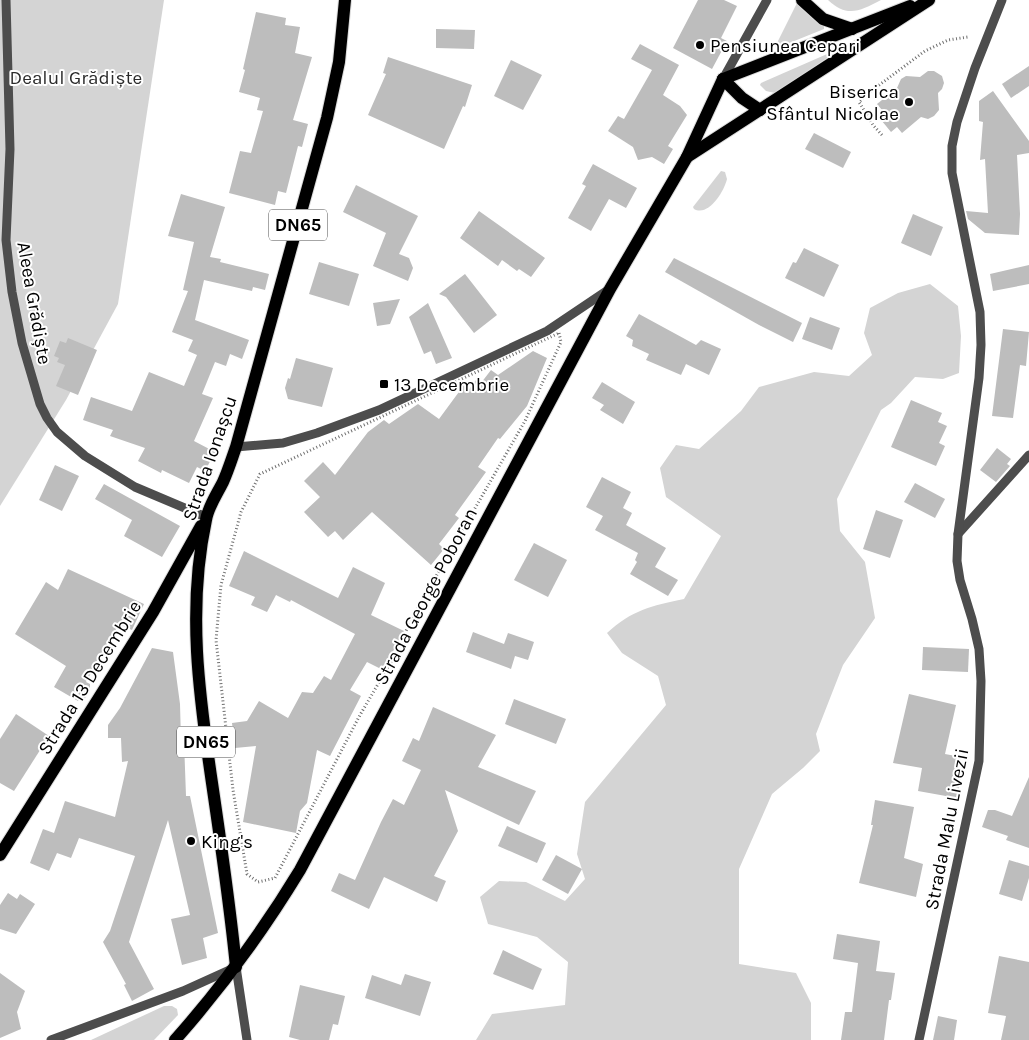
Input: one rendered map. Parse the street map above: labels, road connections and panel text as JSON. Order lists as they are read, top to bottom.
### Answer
{
  "streets": {
    "main road": [
      "DN65",
      "Strada Ionașcu",
      "Strada George Poboran",
      "Strada 13 Decembrie"
    ],
    "street": ["Aleea Grădiște", "Strada Malu Livezii"]
  },
  "crossings": [
    ["Aleea Grădiște", "Strada Ionașcu"],
    ["Aleea Grădiște", "Strada 13 Decembrie"],
    ["Strada Ionașcu", "Strada George Poboran"],
    ["Strada Ionașcu", "Strada 13 Decembrie"]
  ],
  "parks": ["Dealul Grădiște"],
  "places": {
    "other": ["Pensiunea Cepari", "Biserica Sfântul Nicolae", "King's"],
    "transit": ["13 Decembrie"]
  }
}
